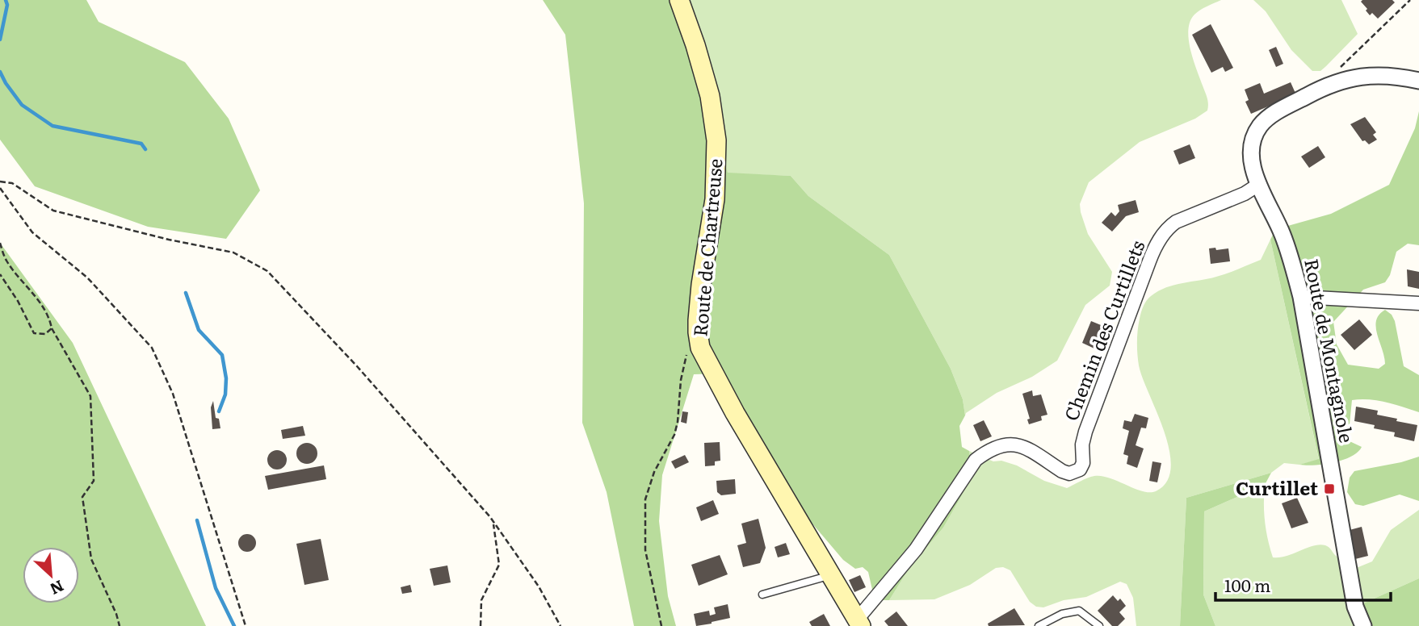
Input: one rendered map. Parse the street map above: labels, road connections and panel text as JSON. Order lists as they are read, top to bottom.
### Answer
{
  "streets": {
    "main road": ["Route de Chartreuse"],
    "street": ["Chemin des Curtillets", "Route de Montagnole"]
  },
  "crossings": [
    ["Route de Chartreuse", "Chemin des Curtillets"],
    ["Chemin des Curtillets", "Route de Montagnole"]
  ],
  "places": {
    "transit": ["Curtillet"]
  },
  "scale_bar": "100 m",
  "north": "bottom right"
}
